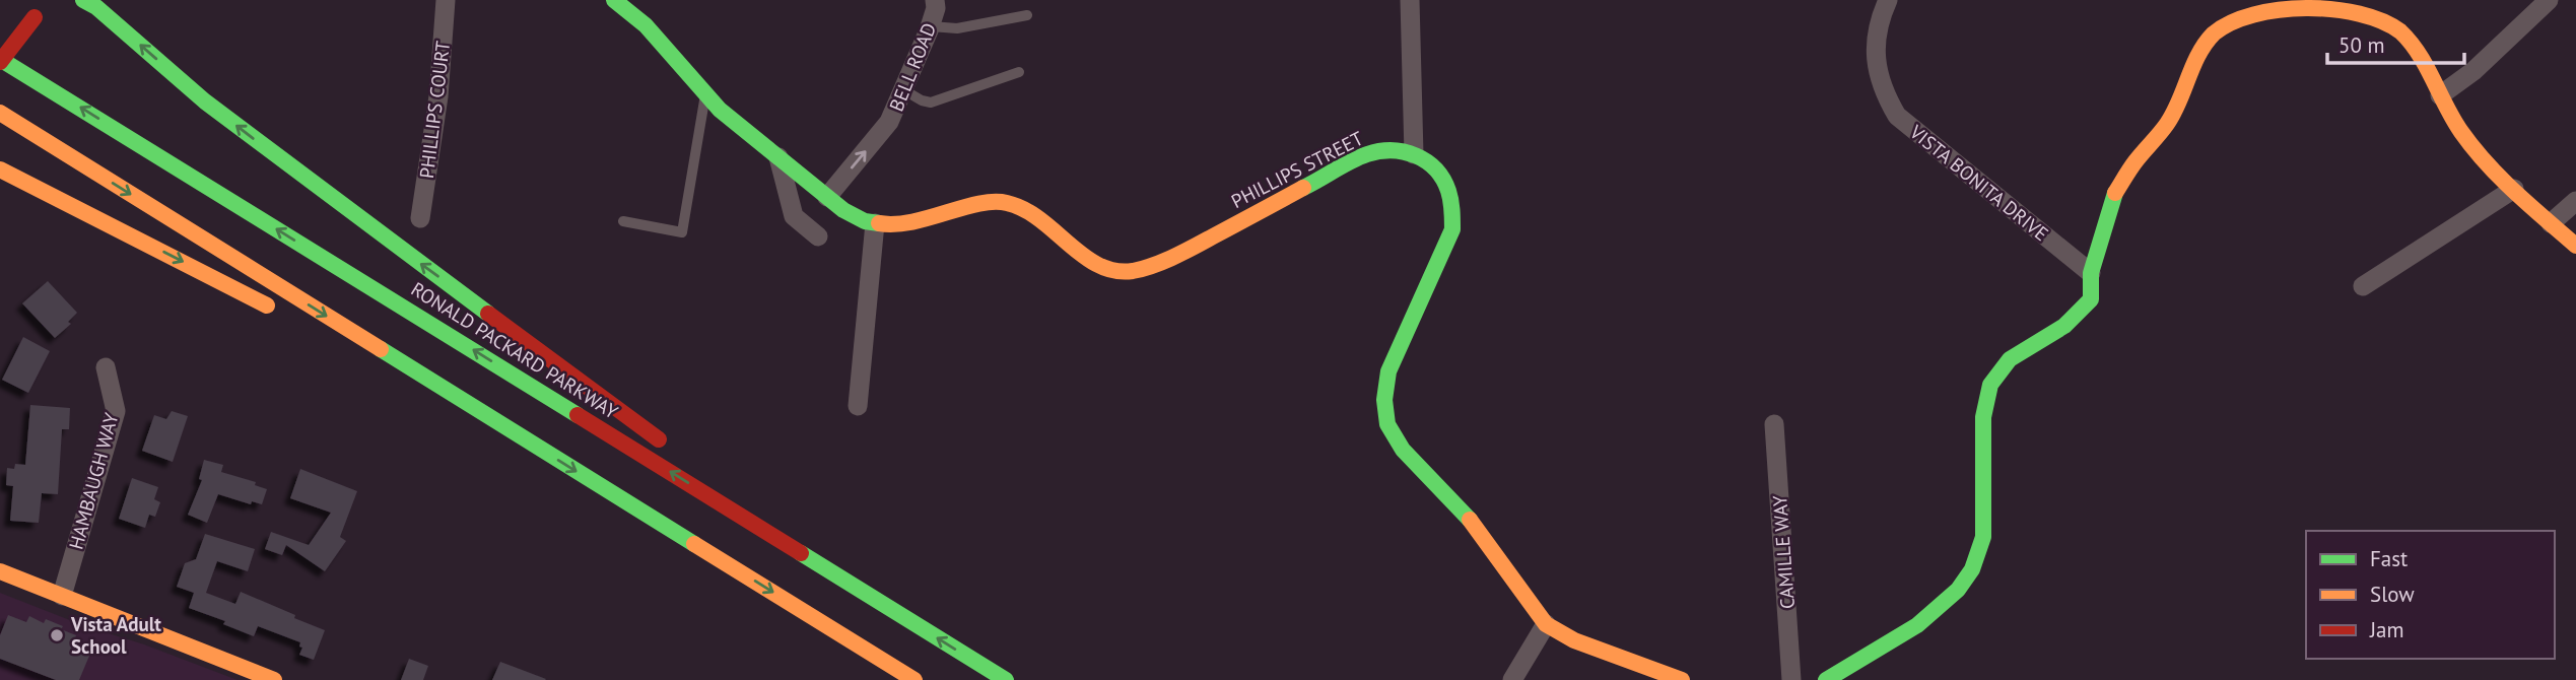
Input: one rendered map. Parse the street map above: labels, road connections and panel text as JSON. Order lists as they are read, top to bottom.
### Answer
{
  "streets": {
    "main road": ["PHILLIPS STREET", "RONALD PACKARD PARKWAY"],
    "street": [
      "BELL ROAD",
      "PHILLIPS COURT",
      "VISTA BONITA DRIVE",
      "HAMBAUGH WAY",
      "CAMILLE WAY"
    ]
  },
  "crossings": [
    ["BELL ROAD", "PHILLIPS STREET"]
  ],
  "one_way": ["BELL ROAD"],
  "places": ["Vista Adult School"],
  "legend": ["Fast", "Slow", "Jam"],
  "scale_bar": "50 m"
}
